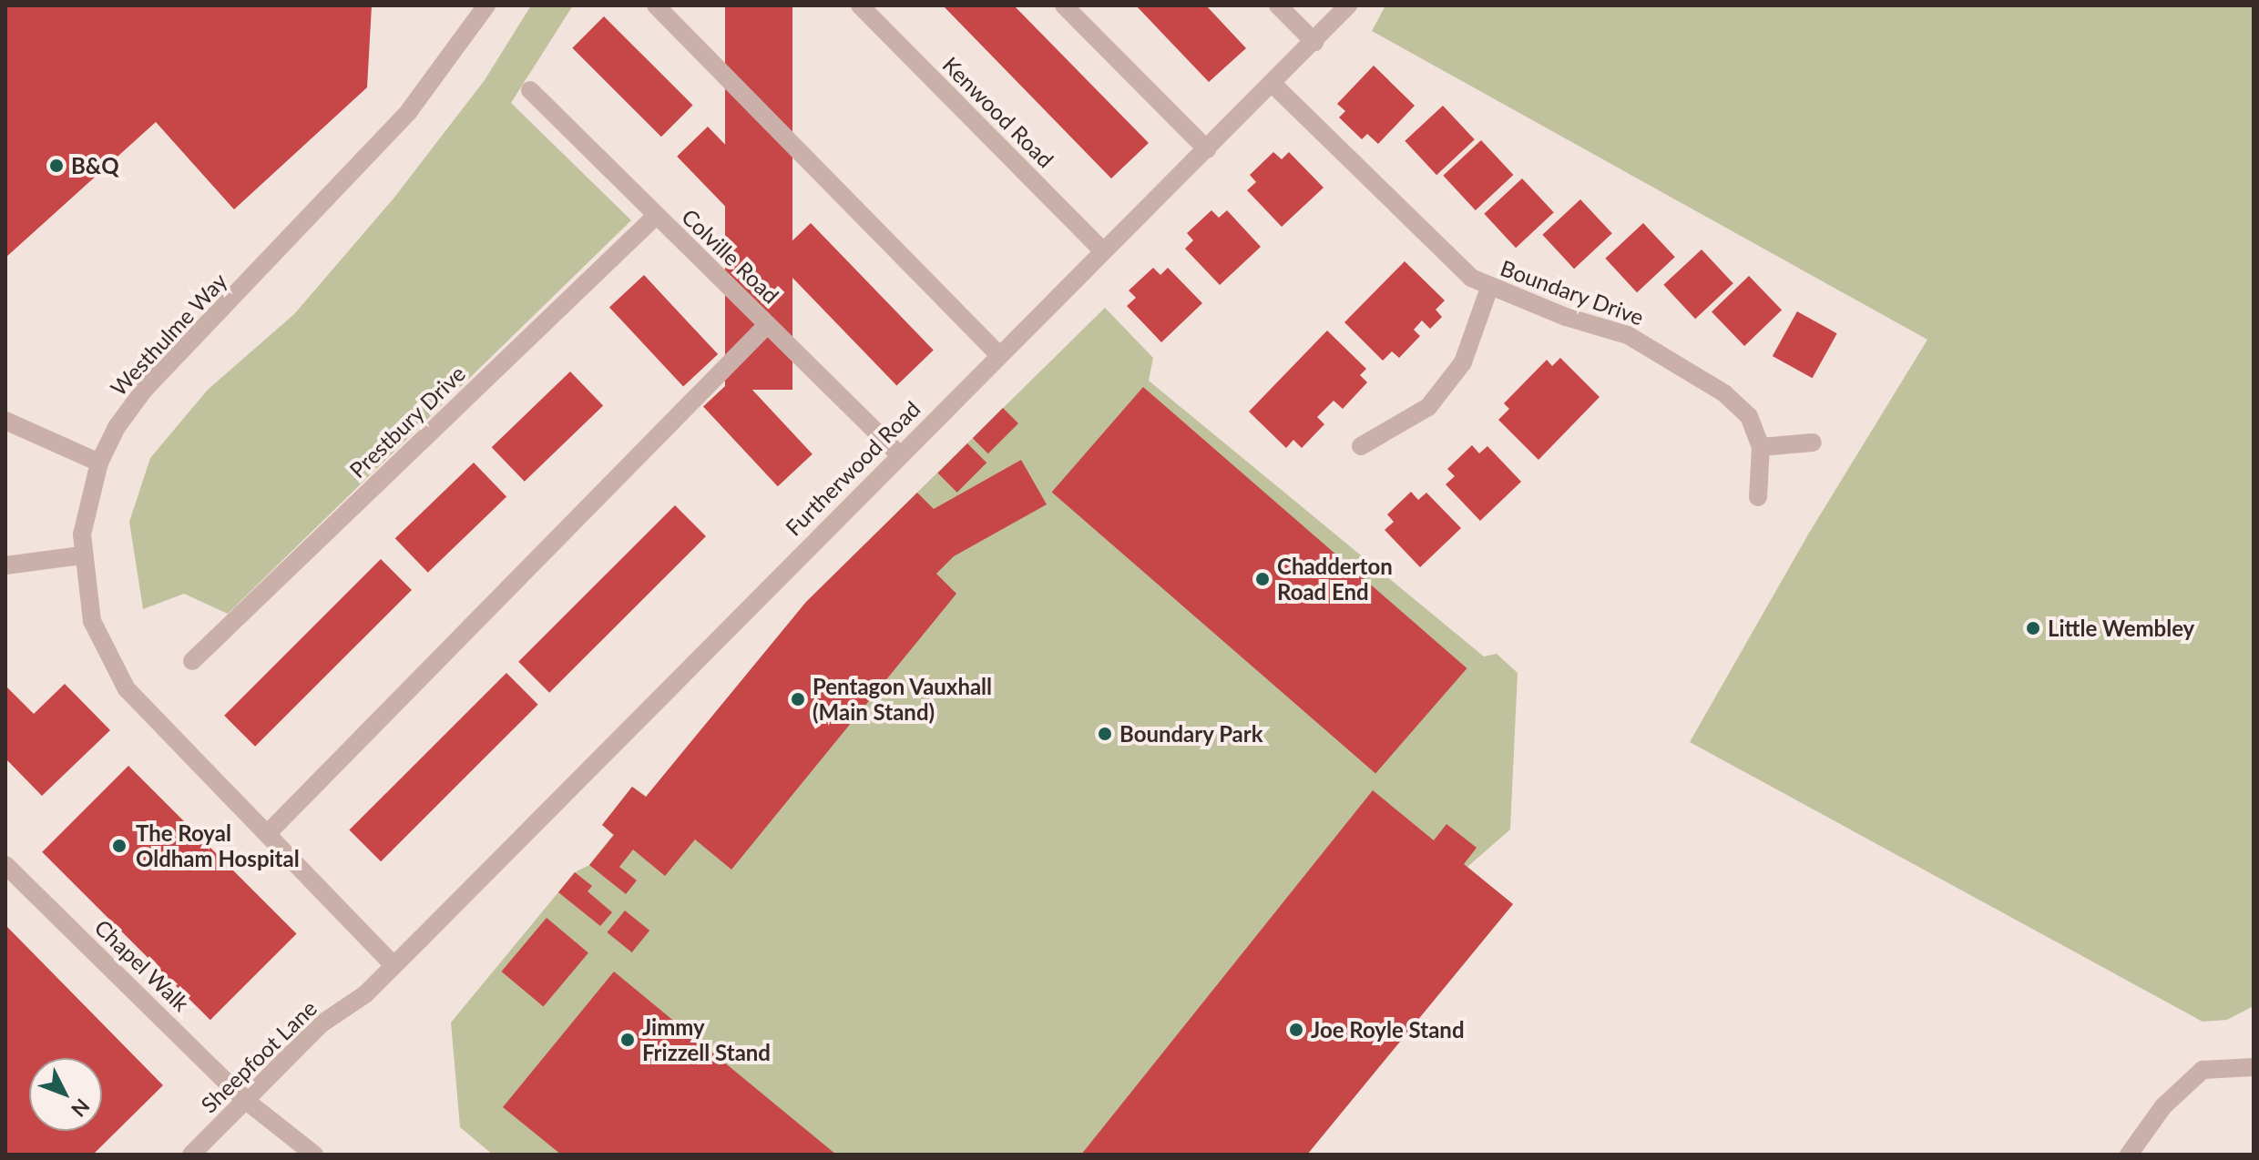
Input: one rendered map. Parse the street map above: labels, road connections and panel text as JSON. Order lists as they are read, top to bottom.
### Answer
{
  "streets": {
    "street": [
      "Kenwood Road",
      "Colville Road",
      "Boundary Drive",
      "Westhulme Way",
      "Prestbury Drive",
      "Furtherwood Road",
      "Chapel Walk",
      "Sheepfoot Lane"
    ]
  },
  "crossings": [
    ["Kenwood Road", "Furtherwood Road"],
    ["Colville Road", "Prestbury Drive"],
    ["Colville Road", "Furtherwood Road"],
    ["Boundary Drive", "Furtherwood Road"],
    ["Westhulme Way", "Furtherwood Road"],
    ["Westhulme Way", "Sheepfoot Lane"],
    ["Furtherwood Road", "Sheepfoot Lane"],
    ["Chapel Walk", "Sheepfoot Lane"]
  ],
  "places": [
    "B&Q",
    "Chadderton Road End",
    "Little Wembley",
    "Pentagon Vauxhall (Main Stand)",
    "Boundary Park",
    "The Royal Oldham Hospital",
    "Joe Royle Stand",
    "Jimmy Frizzell Stand"
  ],
  "north": "bottom right"
}
